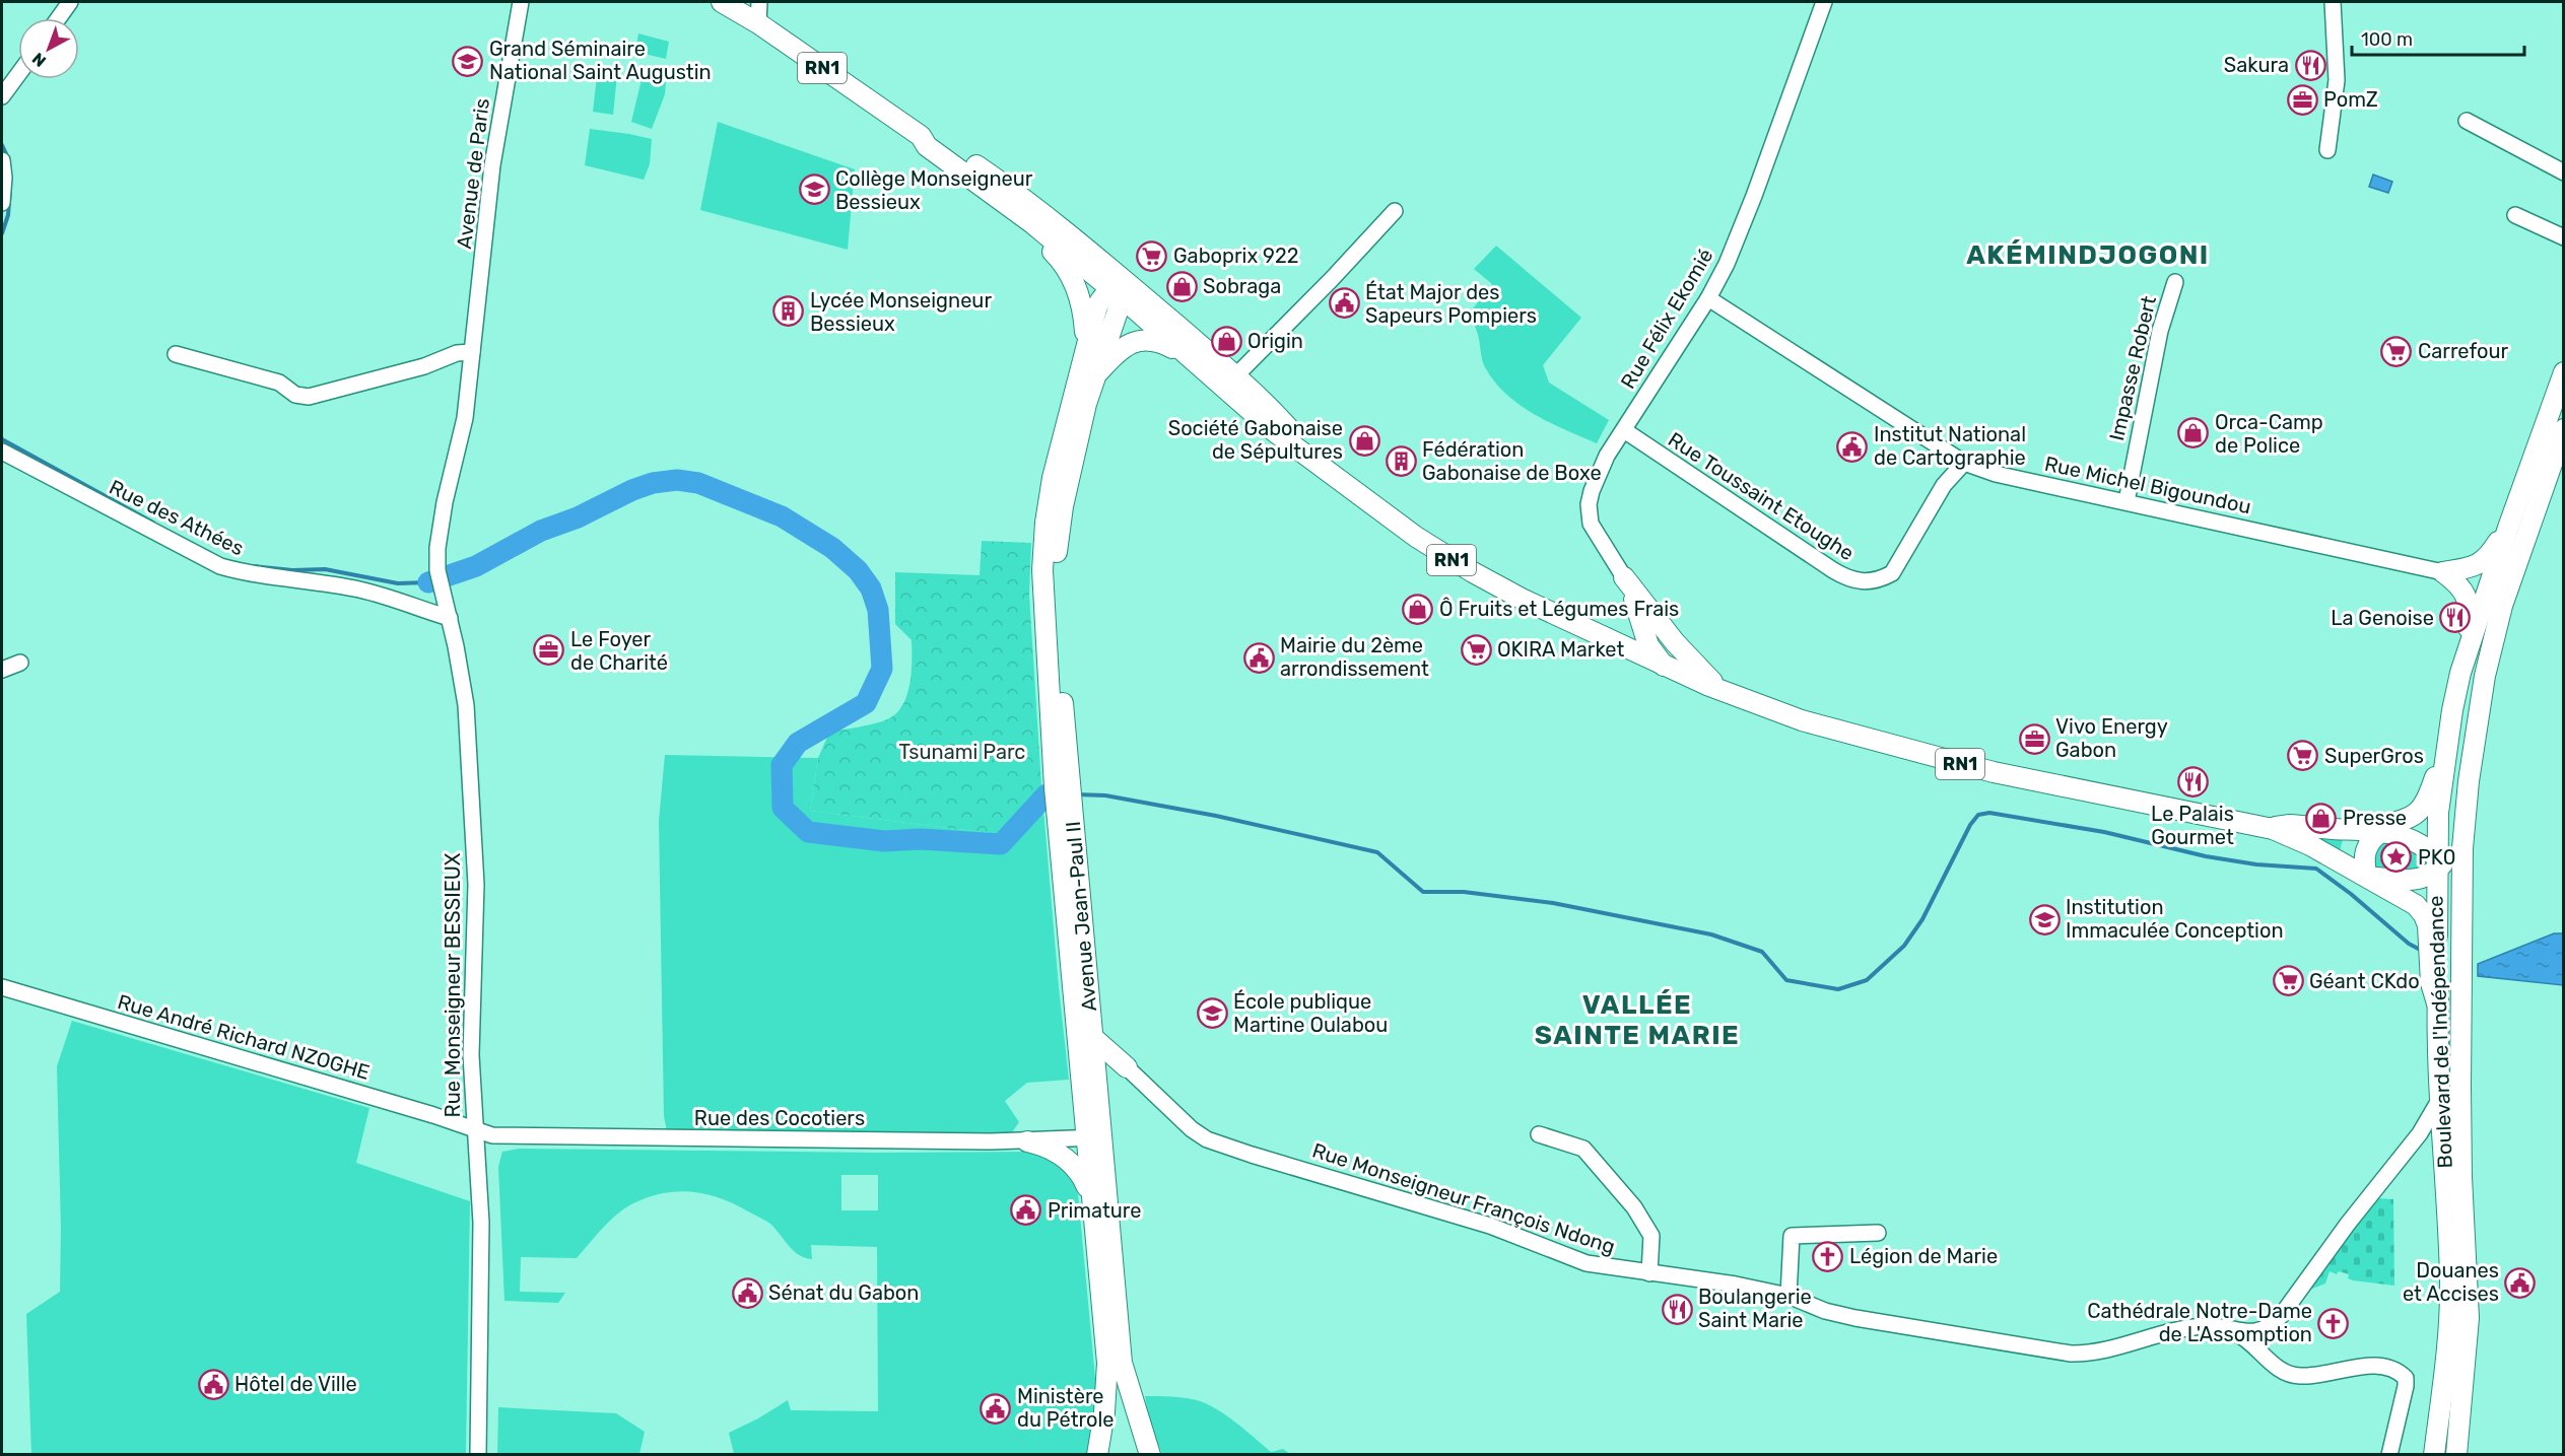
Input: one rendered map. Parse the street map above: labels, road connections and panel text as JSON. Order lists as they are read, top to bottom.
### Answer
{
  "streets": {
    "main road": ["RN1", "Avenue Jean-Paul II", "Boulevard de l'Indépendance"],
    "street": [
      "Avenue de Paris",
      "Rue Félix Ekomié",
      "Impasse Robert",
      "Rue Michel Bigoundou",
      "Rue Toussaint Etoughe",
      "Rue des Athées",
      "Rue Monseigneur BESSIEUX",
      "Rue André Richard NZOGHE",
      "Rue des Cocotiers",
      "Rue Monseigneur François Ndong"
    ]
  },
  "crossings": [
    ["RN1", "Avenue Jean-Paul II"],
    ["RN1", "Boulevard de l'Indépendance"],
    ["Avenue de Paris", "Rue Monseigneur BESSIEUX"],
    ["Rue Félix Ekomié", "Rue Michel Bigoundou"],
    ["Rue Félix Ekomié", "Rue Toussaint Etoughe"],
    ["Impasse Robert", "Rue Michel Bigoundou"],
    ["Rue Michel Bigoundou", "Rue Toussaint Etoughe"],
    ["Rue des Athées", "Rue Monseigneur BESSIEUX"],
    ["Avenue Jean-Paul II", "Rue des Cocotiers"],
    ["Rue Monseigneur BESSIEUX", "Rue André Richard NZOGHE"],
    ["Rue Monseigneur BESSIEUX", "Rue des Cocotiers"],
    ["Boulevard de l'Indépendance", "Rue Monseigneur François Ndong"],
    ["Rue André Richard NZOGHE", "Rue des Cocotiers"]
  ],
  "districts": ["AKÉMINDJOGONI", "VALLÉE SAINTE MARIE"],
  "parks": ["Tsunami Parc"],
  "places": {
    "school or university": [
      "Grand Séminaire National Saint Augustin",
      "Collège Monseigneur Bessieux",
      "Institution Immaculée Conception",
      "École publique Martine Oulabou"
    ],
    "restaurant": [
      "Sakura",
      "La Genoise",
      "Le Palais Gourmet",
      "Boulangerie Saint Marie"
    ],
    "office": ["PomZ", "Le Foyer de Charité", "Vivo Energy Gabon"],
    "supermarket": [
      "Gaboprix 922",
      "Carrefour",
      "OKIRA Market",
      "SuperGros",
      "Géant CKdo"
    ],
    "shop": [
      "Sobraga",
      "Origin",
      "Orca-Camp de Police",
      "Société Gabonaise de Sépultures",
      "Ô Fruits et Légumes Frais",
      "Presse"
    ],
    "public building": [
      "État Major des Sapeurs Pompiers",
      "Institut National de Cartographie",
      "Mairie du 2ème arrondissement",
      "Primature",
      "Douanes et Accises",
      "Sénat du Gabon",
      "Hôtel de Ville",
      "Ministère du Pétrole"
    ],
    "building": ["Lycée Monseigneur Bessieux", "Fédération Gabonaise de Boxe"],
    "place": ["PK0"],
    "church": ["Légion de Marie", "Cathédrale Notre-Dame de L'Assomption"]
  },
  "scale_bar": "100 m",
  "north": "bottom left"
}
